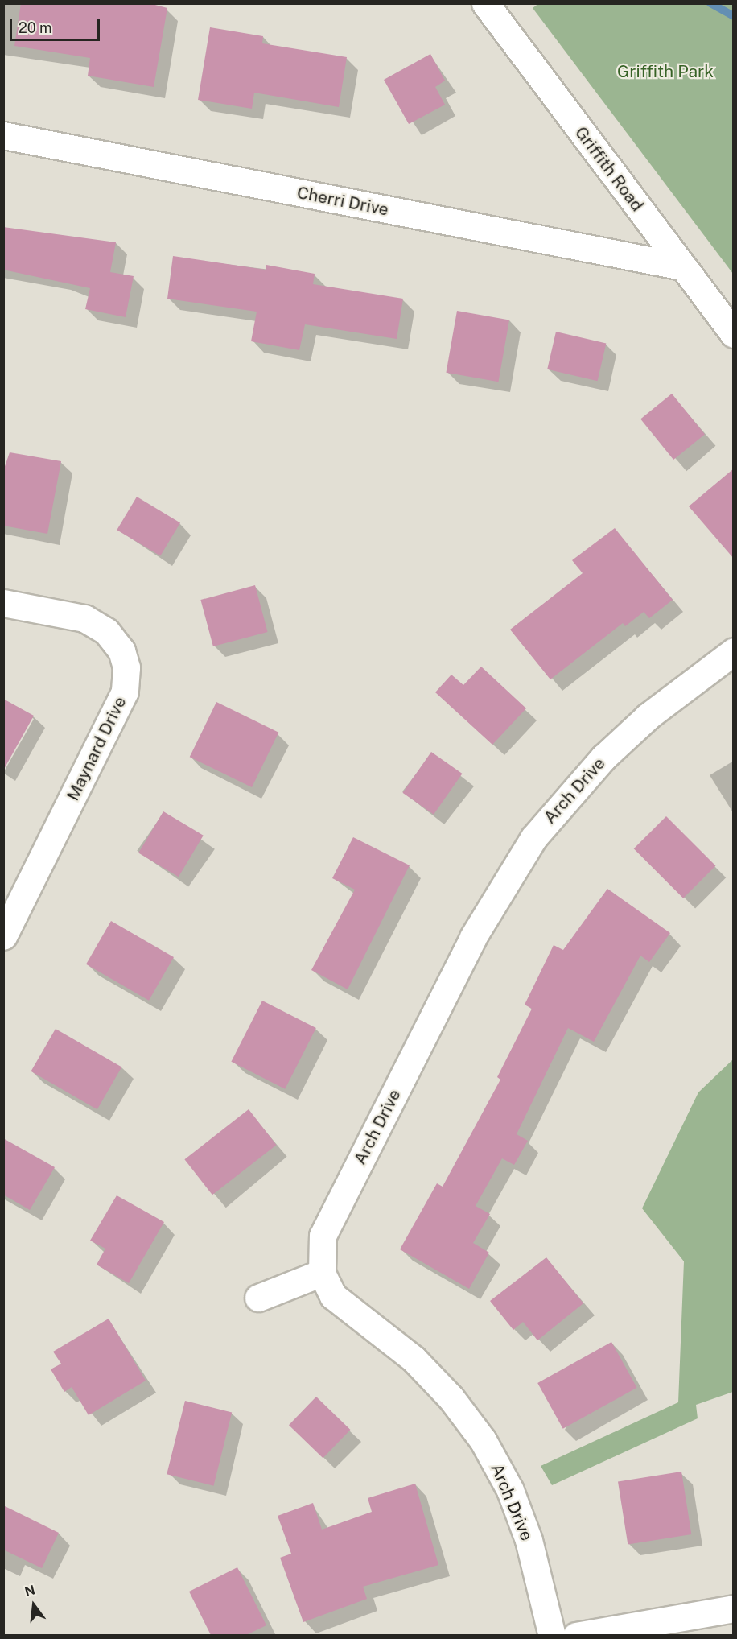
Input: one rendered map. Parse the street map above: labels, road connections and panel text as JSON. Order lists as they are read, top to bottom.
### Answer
{
  "streets": {
    "street": [
      "Griffith Road",
      "Cherri Drive",
      "Maynard Drive",
      "Arch Drive"
    ]
  },
  "crossings": [
    ["Griffith Road", "Cherri Drive"]
  ],
  "parks": ["Griffith Park"],
  "scale_bar": "20 m",
  "north": "top"
}
